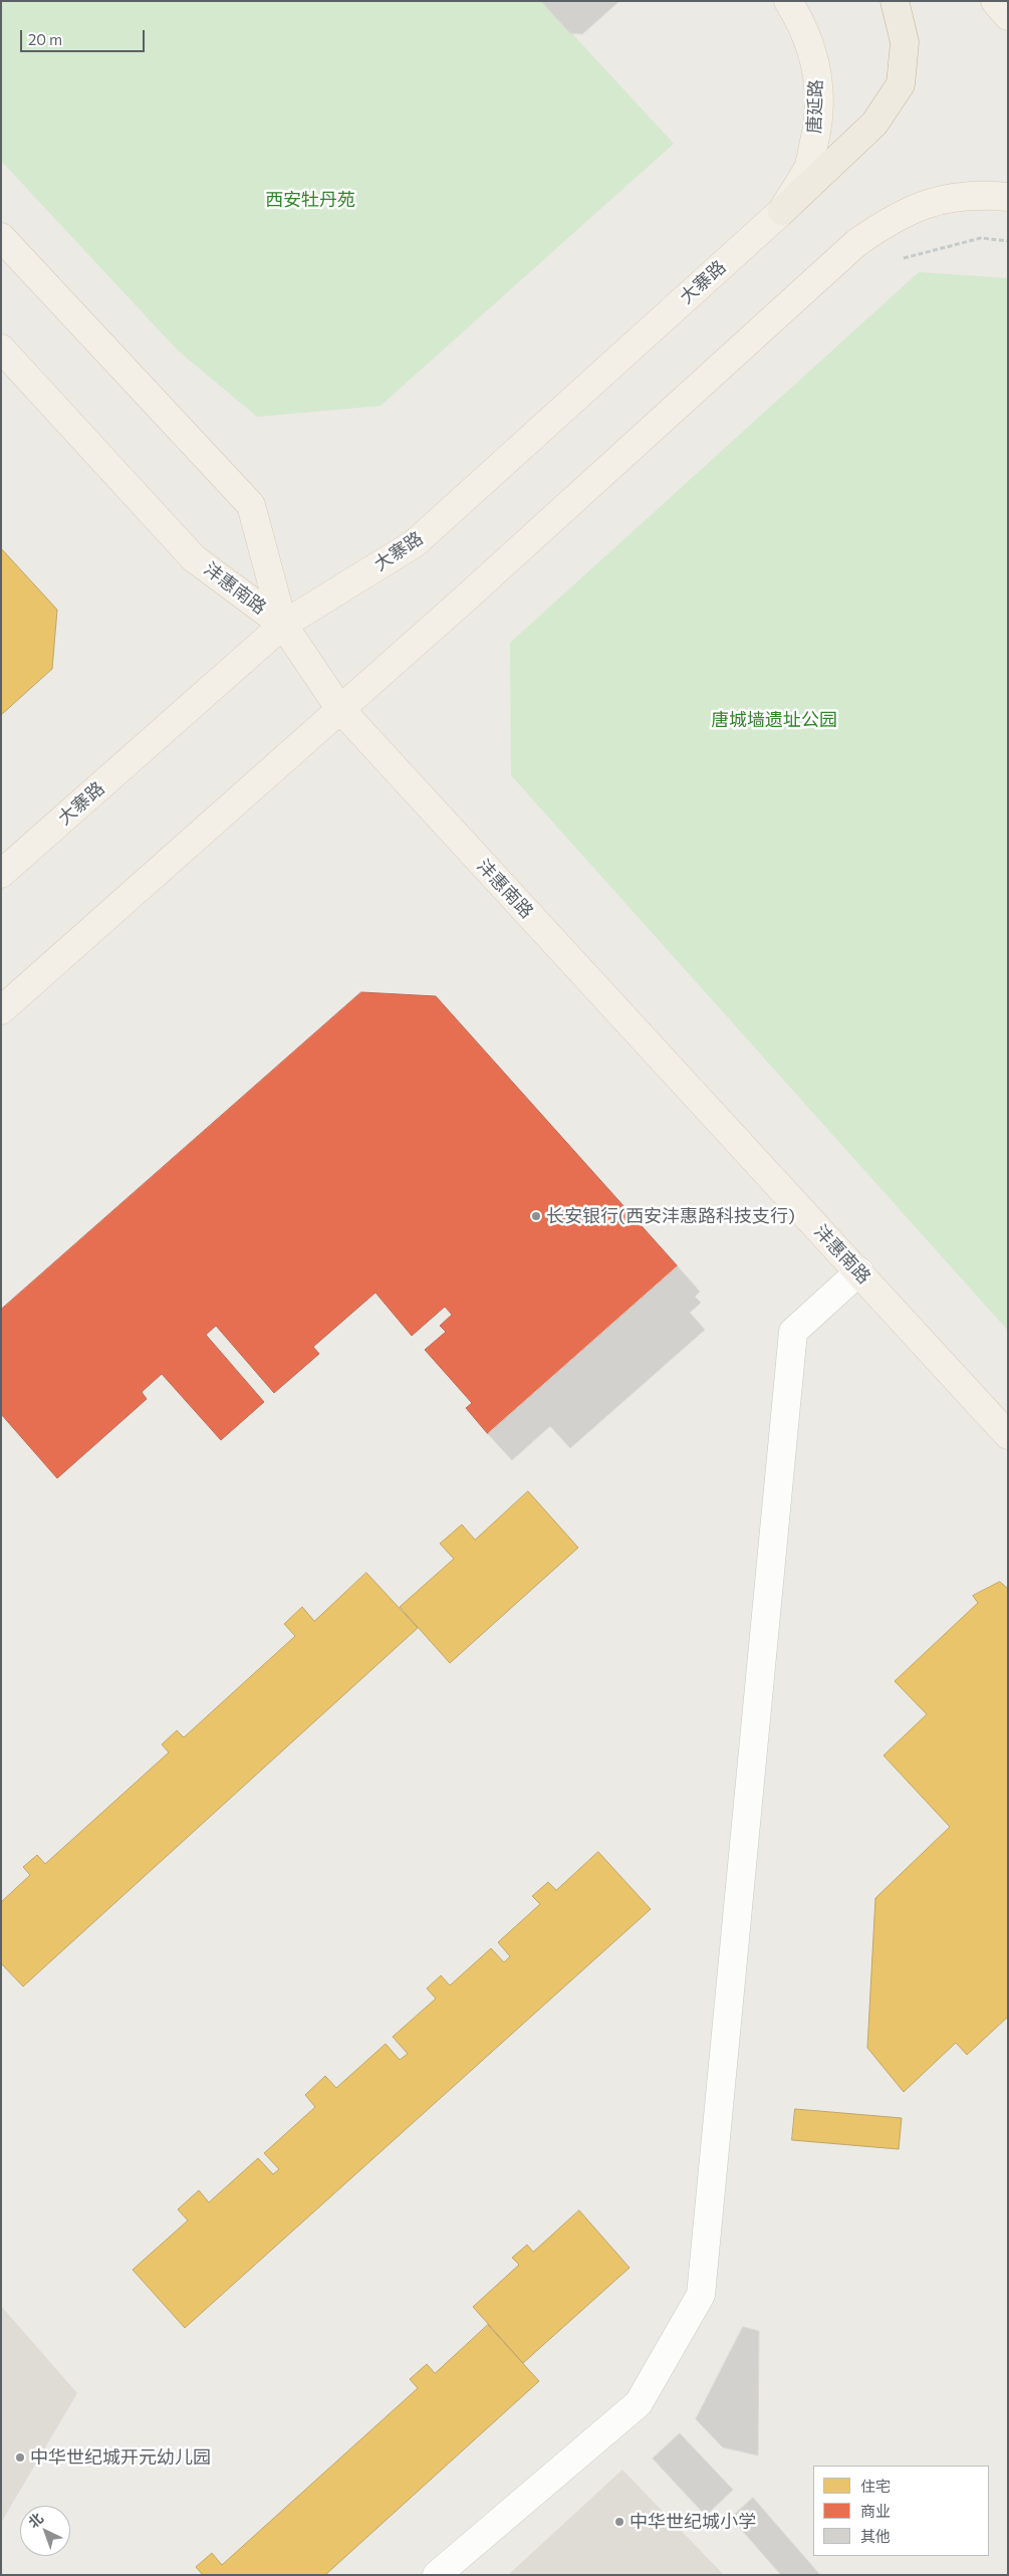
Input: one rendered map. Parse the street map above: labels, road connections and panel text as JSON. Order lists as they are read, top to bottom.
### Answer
{
  "streets": {
    "main road": ["唐延路", "大寨路", "沣惠南路"]
  },
  "crossings": [
    ["唐延路", "大寨路"],
    ["大寨路", "沣惠南路"]
  ],
  "parks": ["西安牡丹苑", "唐城墙遗址公园"],
  "places": ["长安银行(西安沣惠路科技支行)", "中华世纪城开元幼儿园", "中华世纪城小学"],
  "legend": ["住宅", "商业", "其他"],
  "scale_bar": "20 m",
  "north": "top left"
}
